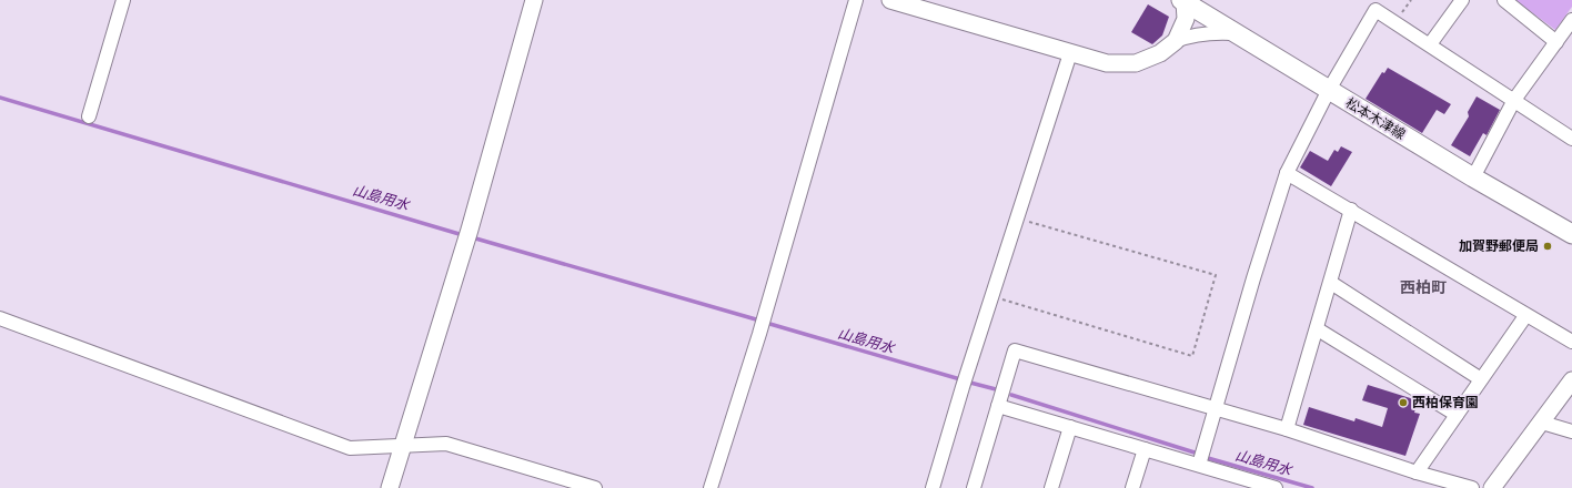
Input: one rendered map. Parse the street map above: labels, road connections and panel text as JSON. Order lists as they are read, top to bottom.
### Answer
{
  "streets": {
    "main road": ["松本木津線"]
  },
  "districts": ["西柏町"],
  "water": ["山島用水"],
  "places": ["加賀野郵便局", "西柏保育園"]
}
